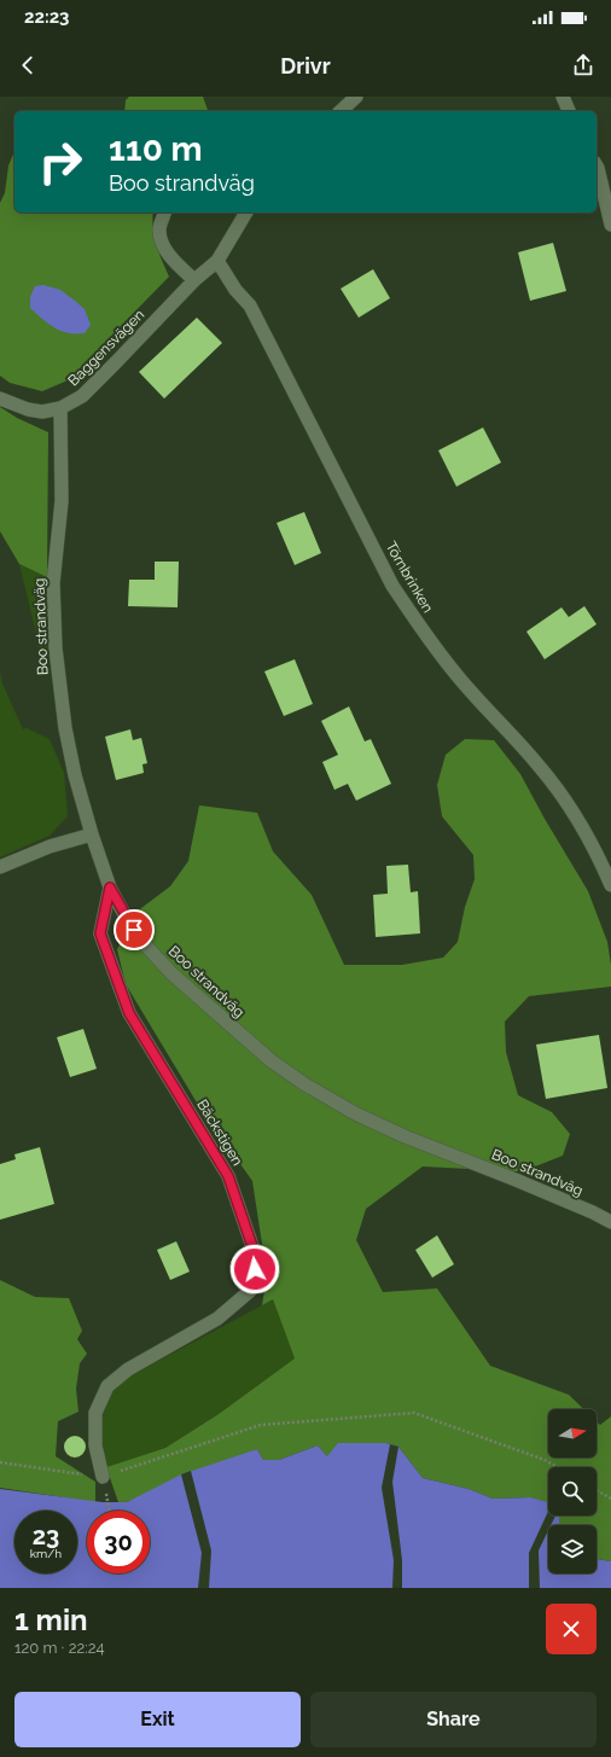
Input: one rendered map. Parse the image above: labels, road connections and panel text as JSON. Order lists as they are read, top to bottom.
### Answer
{
  "streets": {
    "street": [
      "Baggensvägen",
      "Törnbrinken",
      "Boo strandväg",
      "Bäckstigen"
    ]
  },
  "crossings": [
    ["Baggensvägen", "Törnbrinken"],
    ["Baggensvägen", "Boo strandväg"],
    ["Boo strandväg", "Bäckstigen"]
  ],
  "north": "right",
  "page": {
    "status": "22:23",
    "header": "Drivr",
    "turn": ["110 m", "Boo strandväg"],
    "speed": "23 km/h",
    "limit": "30",
    "heading": ["1 min", "120 m · 22:24"],
    "buttons": ["Exit", "Share"]
  }
}
